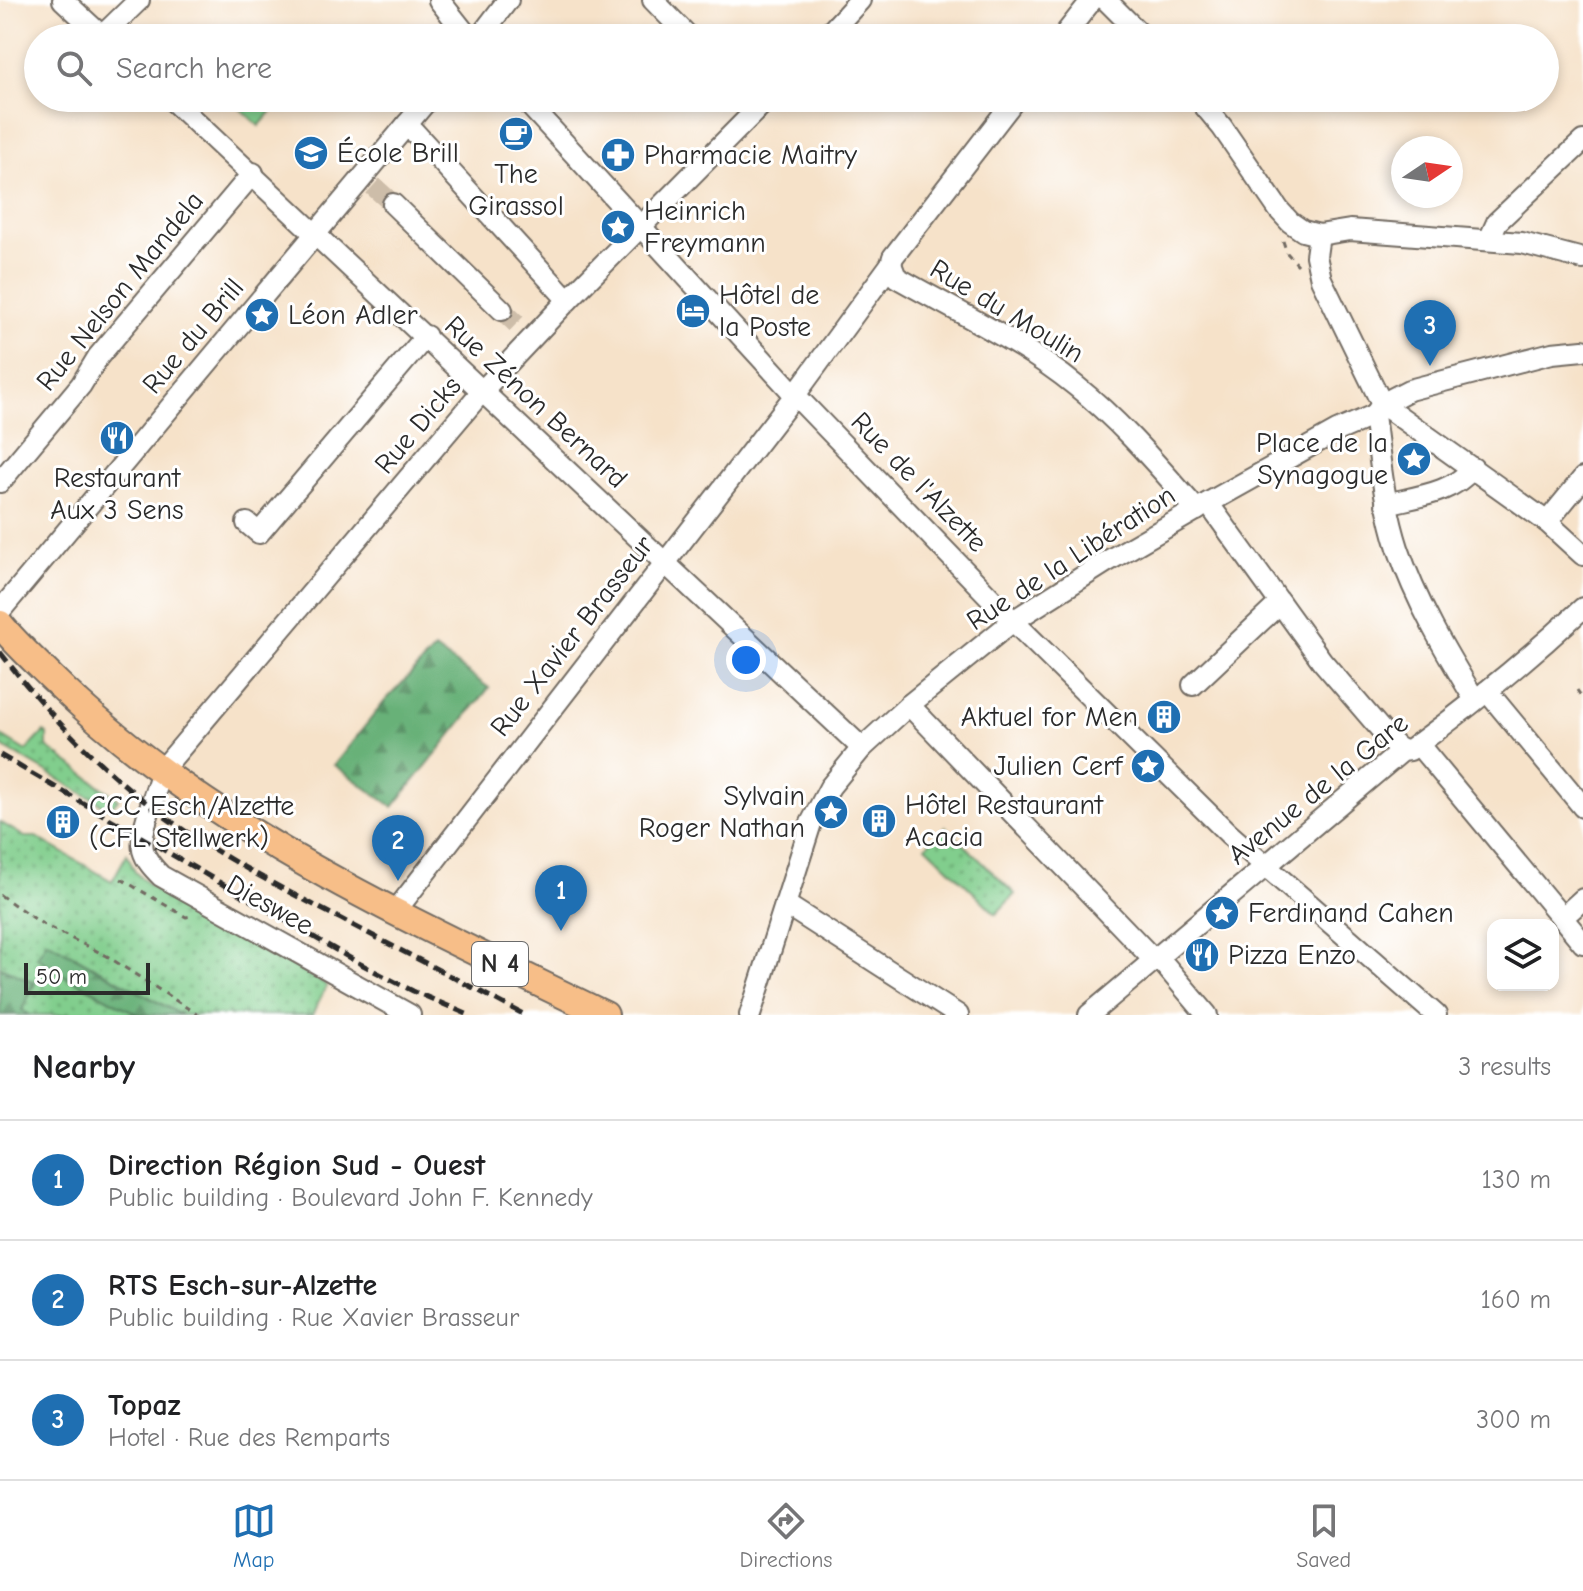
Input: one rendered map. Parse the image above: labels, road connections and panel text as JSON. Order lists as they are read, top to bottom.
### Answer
{
  "streets": {
    "main road": ["N 4"],
    "street": [
      "Rue Nelson Mandela",
      "Rue du Moulin",
      "Rue du Brill",
      "Rue Zénon Bernard",
      "Rue Dicks",
      "Rue de l'Alzette",
      "Rue de la Libération",
      "Rue Xavier Brasseur",
      "Avenue de la Gare",
      "Dieswee"
    ]
  },
  "crossings": [
    ["Rue Nelson Mandela", "Rue Zénon Bernard"],
    ["Rue du Moulin", "Rue de la Libération"],
    ["Rue du Moulin", "Rue Xavier Brasseur"],
    ["Rue du Moulin", "Avenue de la Gare"],
    ["Rue du Brill", "Rue Zénon Bernard"],
    ["Rue Zénon Bernard", "Rue Dicks"],
    ["Rue Zénon Bernard", "Rue de la Libération"],
    ["Rue Zénon Bernard", "Rue Xavier Brasseur"],
    ["Rue Dicks", "Rue de l'Alzette"],
    ["Rue Dicks", "Dieswee"],
    ["Rue Dicks", "N 4"],
    ["Rue de l'Alzette", "Rue de la Libération"],
    ["Rue de l'Alzette", "Rue Xavier Brasseur"],
    ["Rue de l'Alzette", "Avenue de la Gare"],
    ["Rue Xavier Brasseur", "N 4"],
    ["Dieswee", "N 4"]
  ],
  "places": {
    "cafe": ["The Girassol"],
    "school or university": ["École Brill"],
    "pharmacy": ["Pharmacie Maitry"],
    "place": [
      "Heinrich Freymann",
      "Léon Adler",
      "Place de la Synagogue",
      "Julien Cerf",
      "Sylvain Roger Nathan",
      "Ferdinand Cahen"
    ],
    "hotel": ["Hôtel de la Poste"],
    "restaurant": ["Restaurant Aux 3 Sens", "Pizza Enzo"],
    "building": ["Aktuel for Men", "Hôtel Restaurant Acacia", "CCC Esch/Alzette (CFL Stellwerk)"]
  },
  "scale_bar": "50 m",
  "north": "right",
  "page": {
    "search": "Search here",
    "pins": ["3", "2", "1"],
    "scale": "50 m",
    "heading": ["Nearby", "3 results"],
    "list": [
      {
        "mark": "1",
        "name": "Direction Région Sud - Ouest",
        "note": "Public building · Boulevard John F. Kennedy",
        "value": "130 m"
      },
      {
        "mark": "2",
        "name": "RTS Esch-sur-Alzette",
        "note": "Public building · Rue Xavier Brasseur",
        "value": "160 m"
      },
      {
        "mark": "3",
        "name": "Topaz",
        "note": "Hotel · Rue des Remparts",
        "value": "300 m"
      }
    ],
    "nav": ["Map", "Directions", "Saved"]
  }
}
